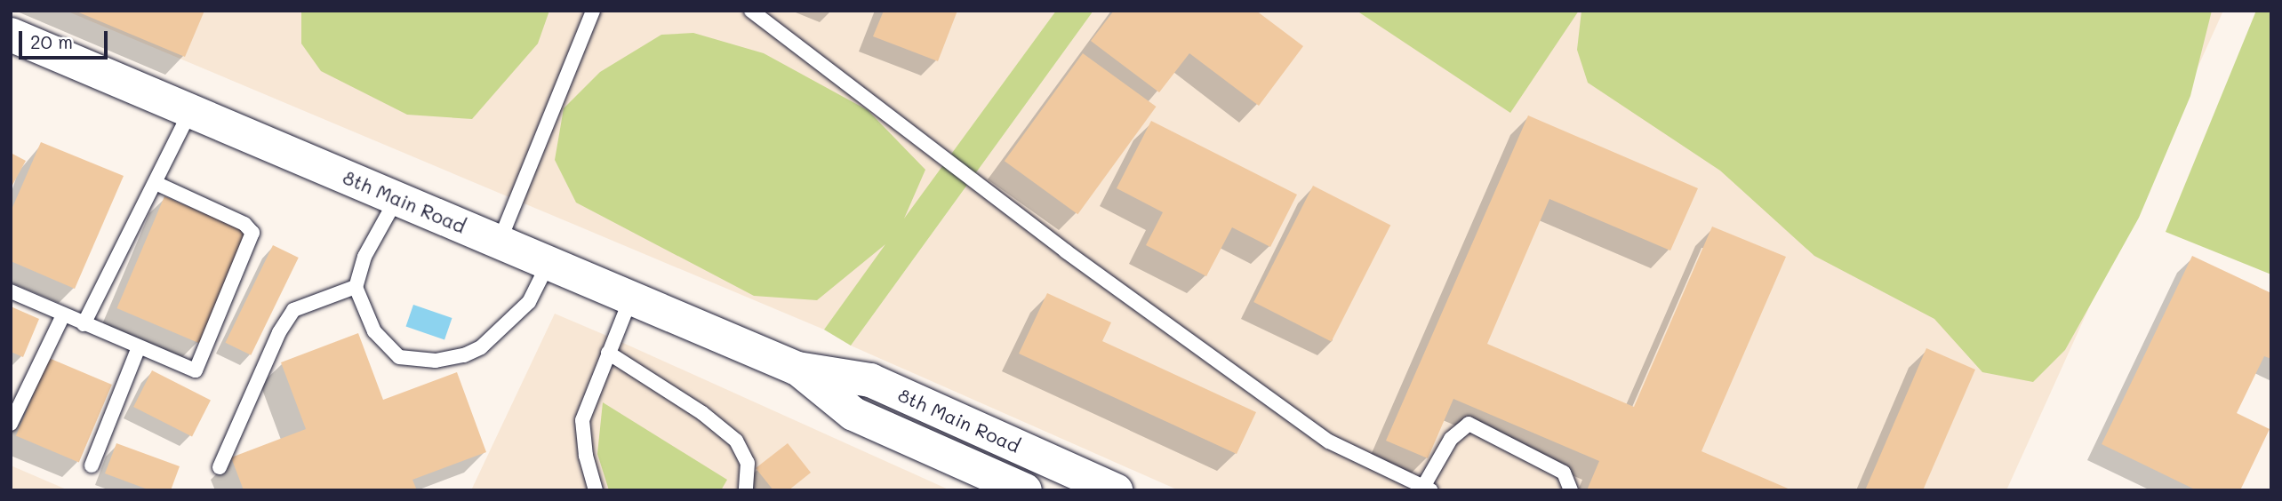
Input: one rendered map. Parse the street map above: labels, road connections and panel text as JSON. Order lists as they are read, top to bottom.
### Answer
{
  "streets": {
    "main road": ["8th Main Road"]
  },
  "scale_bar": "20 m"
}
